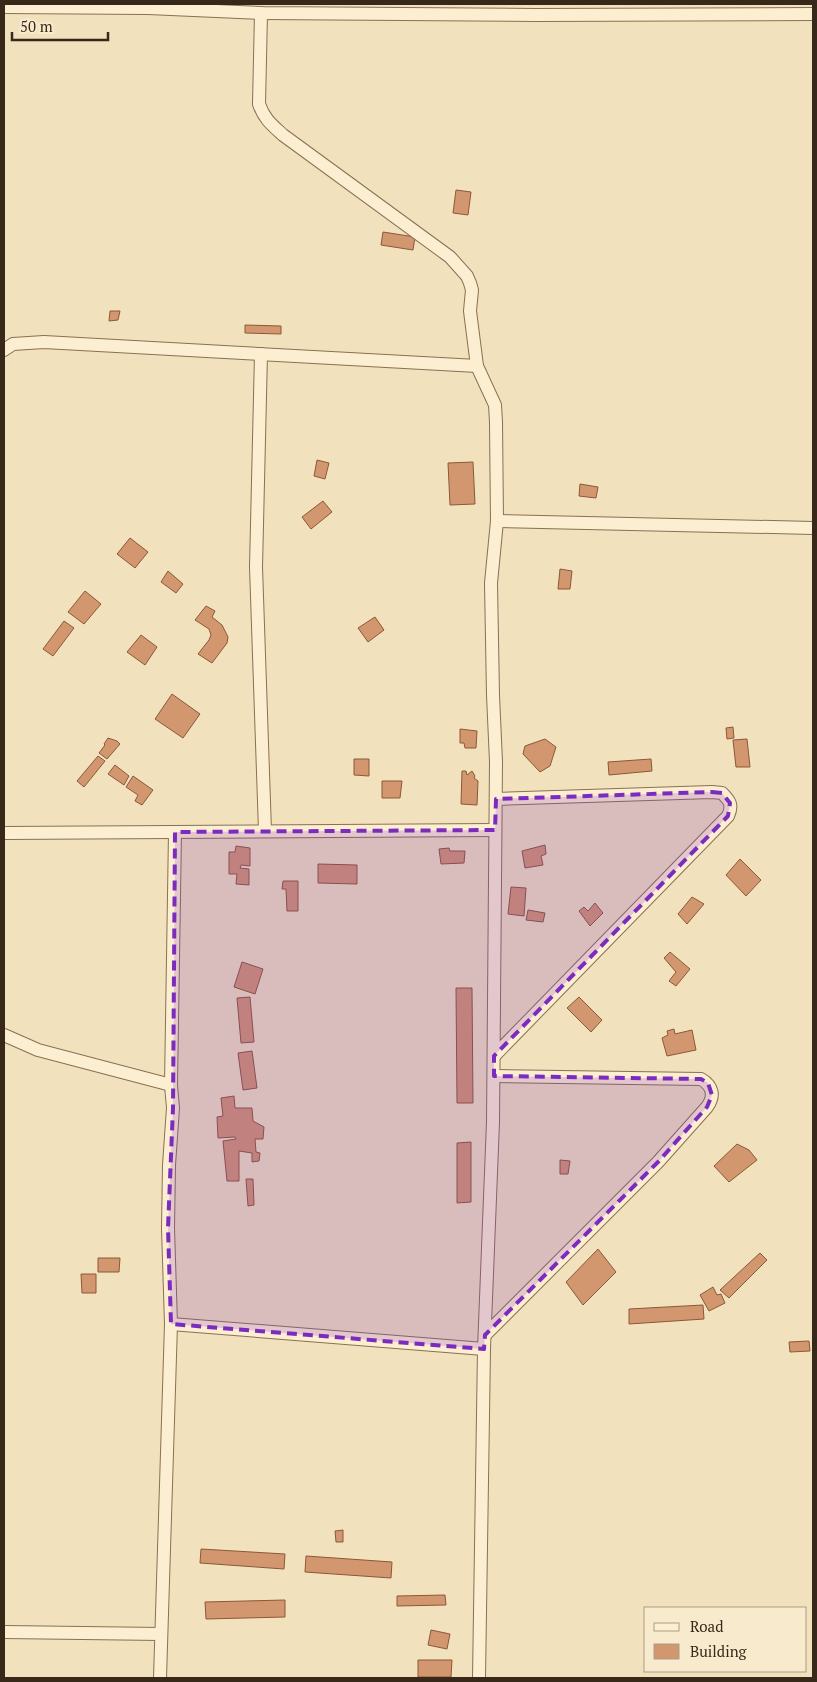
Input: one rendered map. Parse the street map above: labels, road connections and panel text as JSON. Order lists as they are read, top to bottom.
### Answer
{
  "legend": ["Road", "Building"],
  "scale_bar": "50 m"
}
